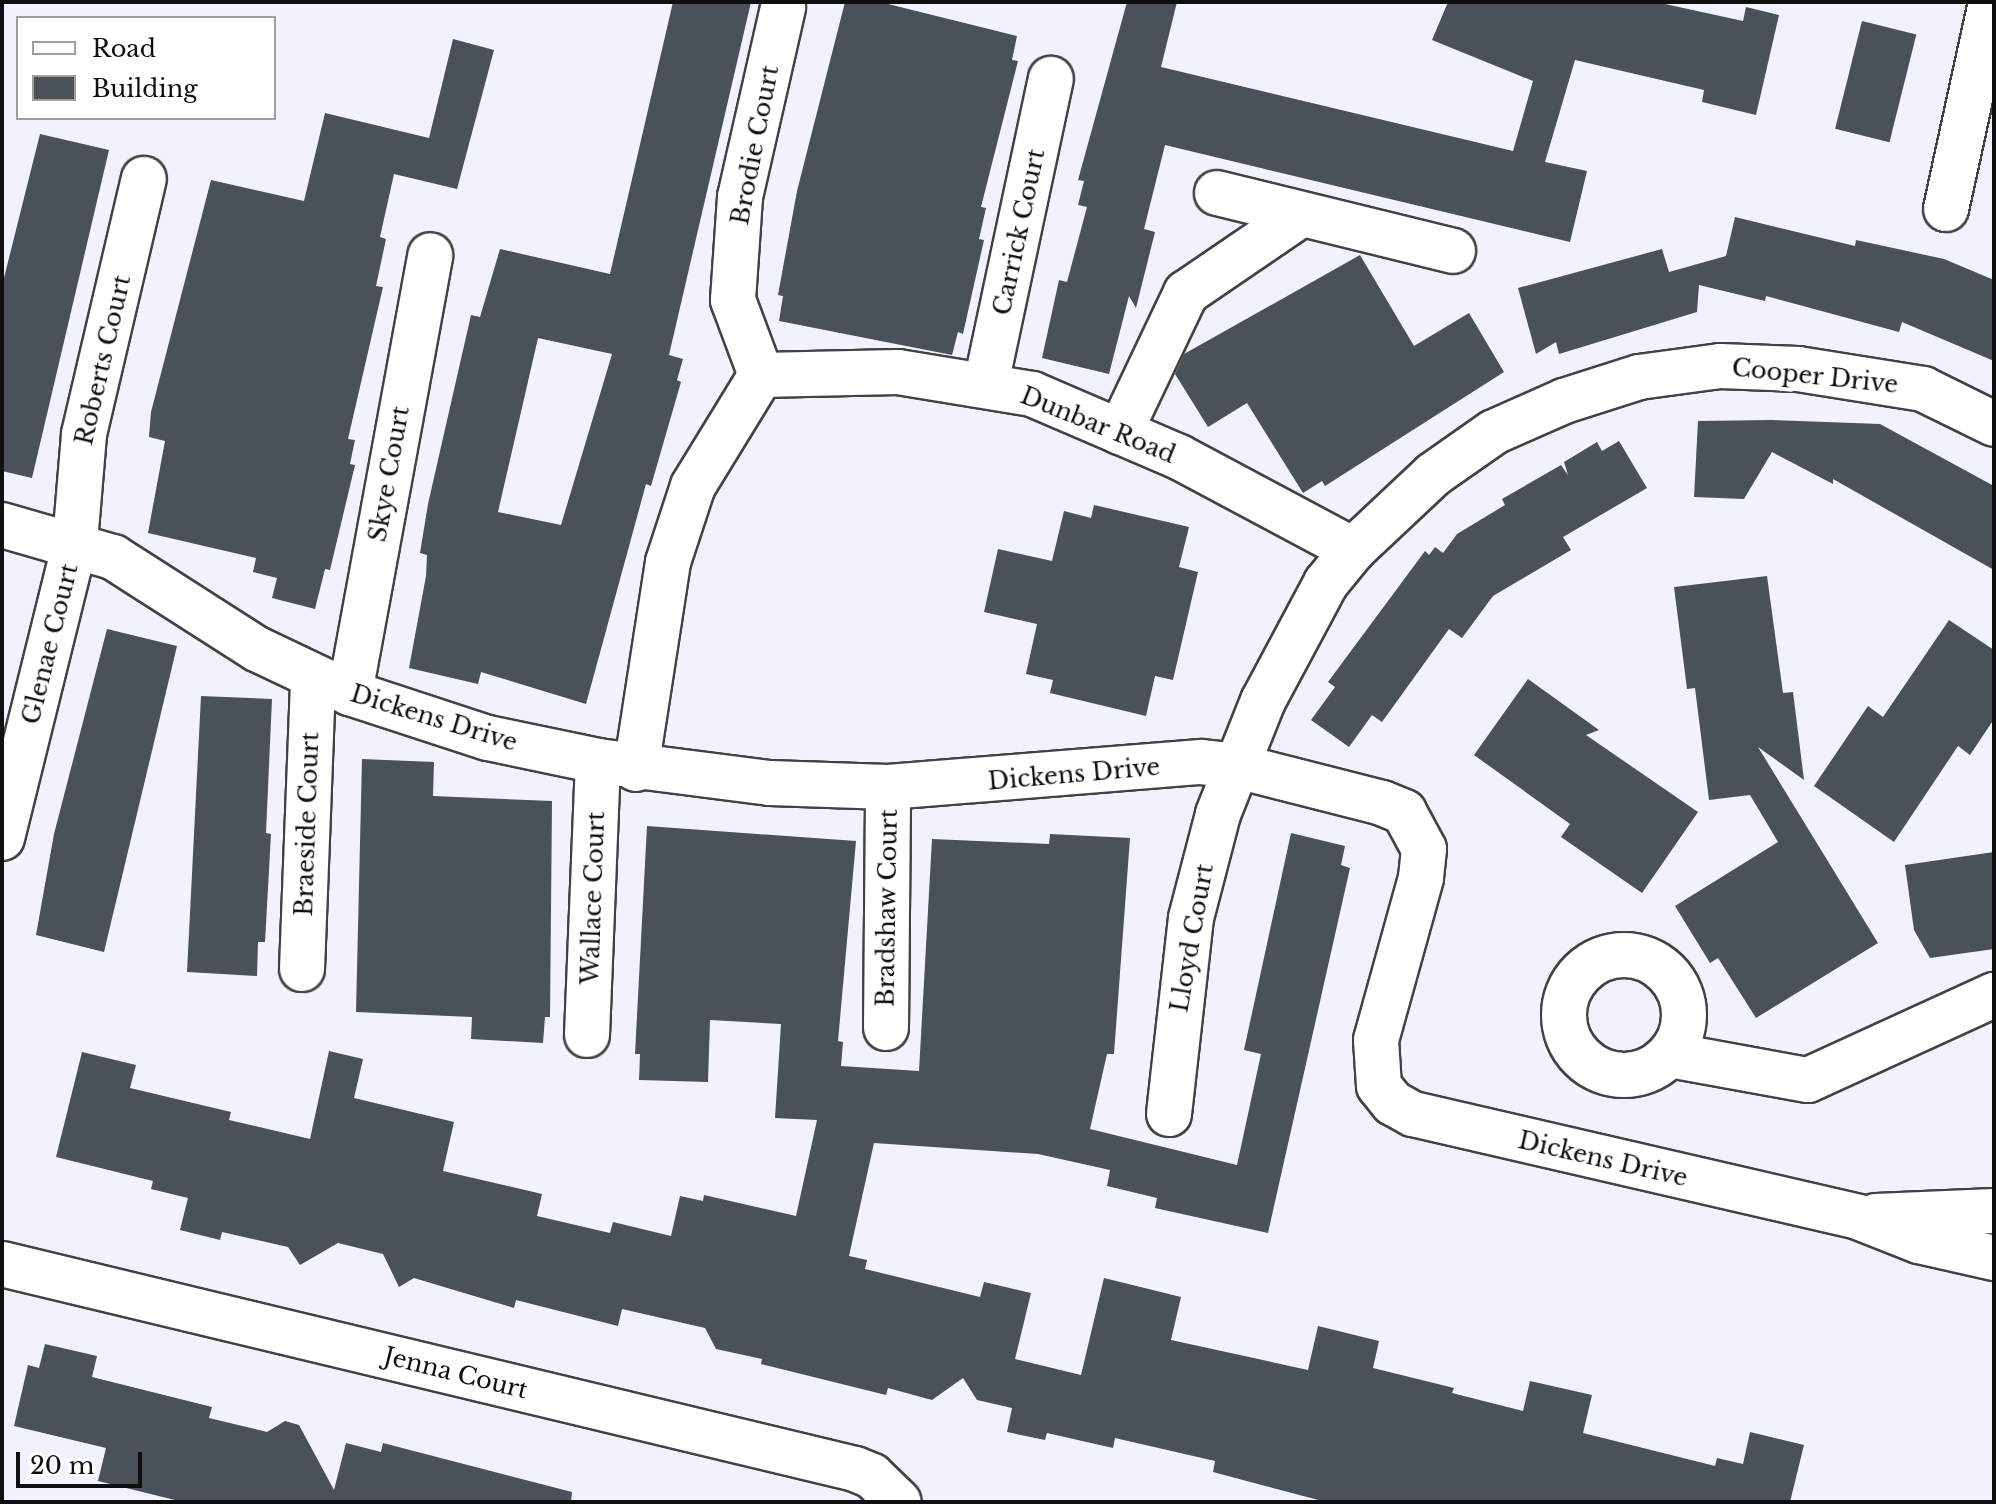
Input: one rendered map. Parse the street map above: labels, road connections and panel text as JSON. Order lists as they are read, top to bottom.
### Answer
{
  "streets": {
    "street": [
      "Brodie Court",
      "Carrick Court",
      "Roberts Court",
      "Cooper Drive",
      "Dunbar Road",
      "Skye Court",
      "Glenae Court",
      "Dickens Drive",
      "Braeside Court",
      "Wallace Court",
      "Bradshaw Court",
      "Lloyd Court",
      "Jenna Court"
    ]
  },
  "crossings": [
    ["Brodie Court", "Dunbar Road"],
    ["Carrick Court", "Dunbar Road"],
    ["Roberts Court", "Glenae Court"],
    ["Roberts Court", "Dickens Drive"],
    ["Cooper Drive", "Dunbar Road"],
    ["Cooper Drive", "Dickens Drive"],
    ["Cooper Drive", "Lloyd Court"],
    ["Skye Court", "Dickens Drive"],
    ["Skye Court", "Braeside Court"],
    ["Glenae Court", "Dickens Drive"],
    ["Dickens Drive", "Braeside Court"],
    ["Dickens Drive", "Wallace Court"],
    ["Dickens Drive", "Bradshaw Court"],
    ["Dickens Drive", "Lloyd Court"]
  ],
  "legend": ["Road", "Building"],
  "scale_bar": "20 m"
}
